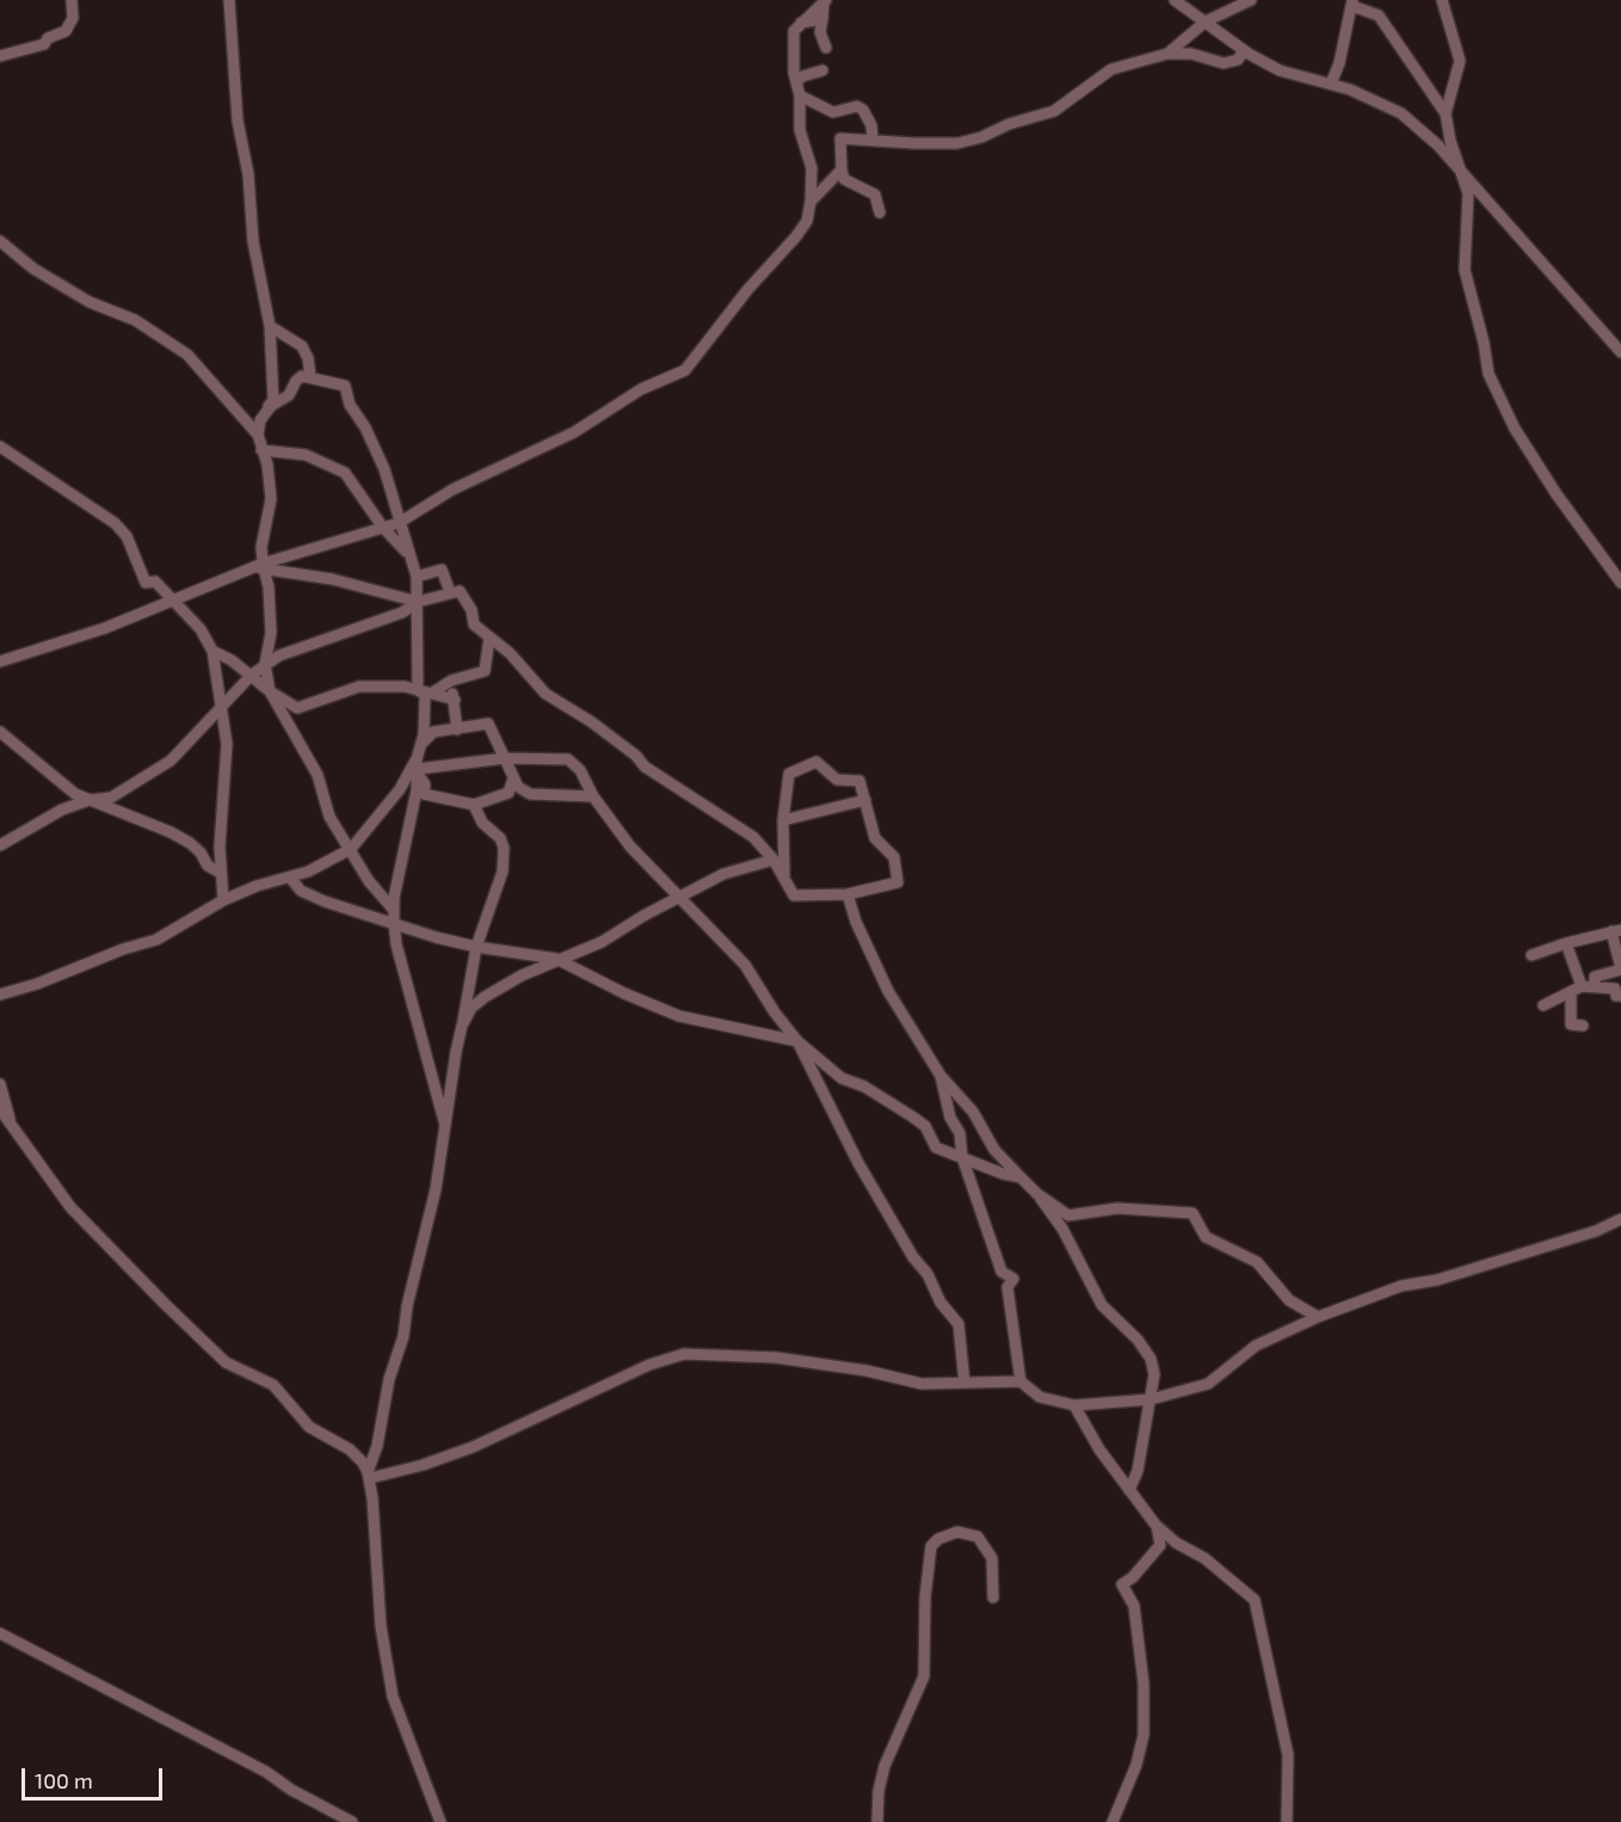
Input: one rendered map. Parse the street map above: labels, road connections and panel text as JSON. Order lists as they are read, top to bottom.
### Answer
{
  "scale_bar": "100 m"
}
